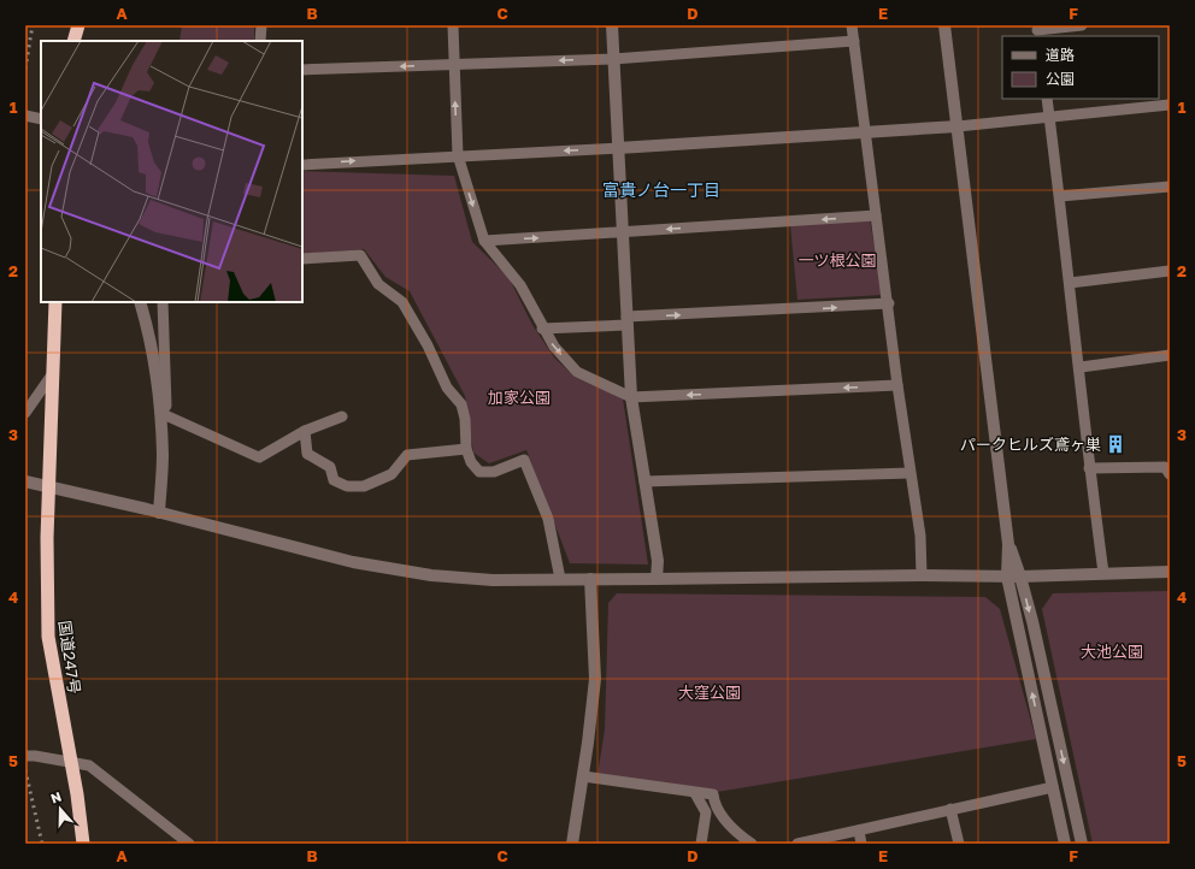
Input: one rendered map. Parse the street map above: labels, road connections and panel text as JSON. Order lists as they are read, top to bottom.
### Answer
{
  "streets": {
    "highway": ["国道247号"]
  },
  "districts": ["富貴ノ台一丁目"],
  "parks": [
    "一ツ根公園",
    "加家公園",
    "大池公園",
    "大窪公園"
  ],
  "places": {
    "building": ["パークヒルズ鳶ヶ巣"]
  },
  "legend": ["道路", "公園"],
  "north": "top",
  "grid": {
    "columns": [
      "A",
      "B",
      "C",
      "D",
      "E",
      "F"
    ],
    "rows": [
      "1",
      "2",
      "3",
      "4",
      "5"
    ]
  }
}
